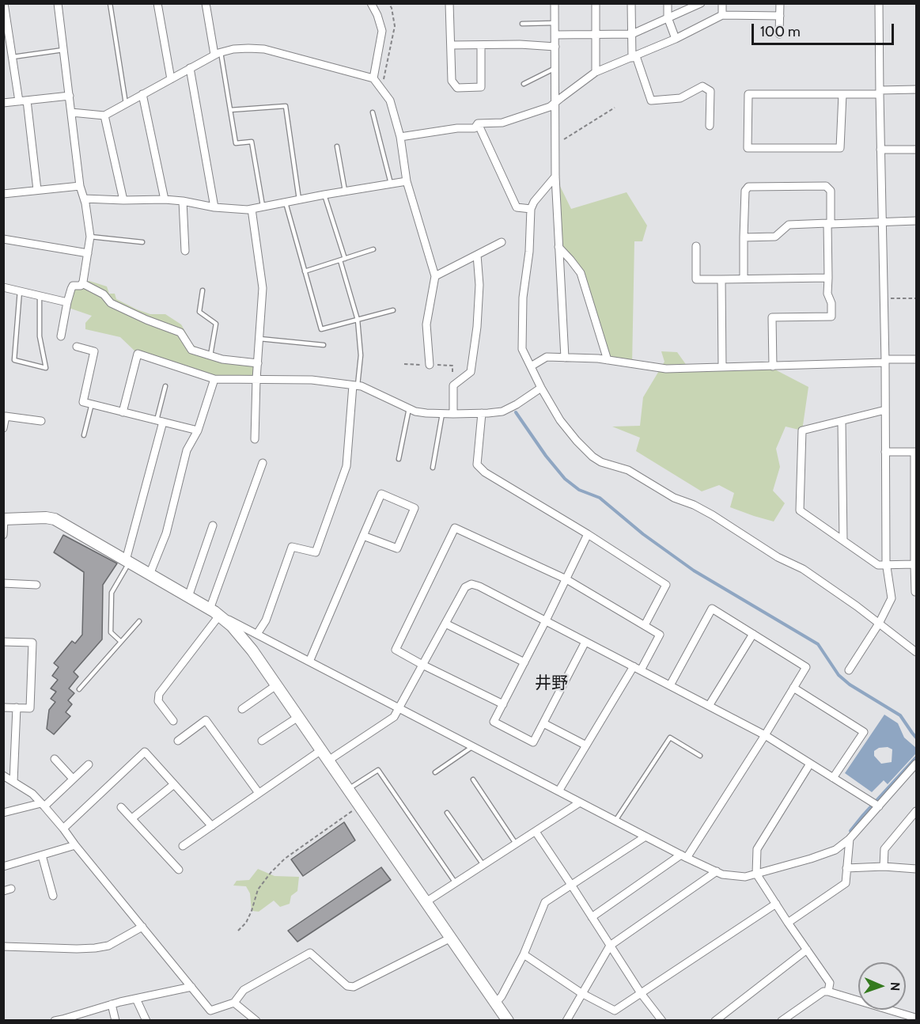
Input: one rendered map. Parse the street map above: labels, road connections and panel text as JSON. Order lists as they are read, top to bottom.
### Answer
{
  "districts": ["井野"],
  "scale_bar": "100 m",
  "north": "right"
}
